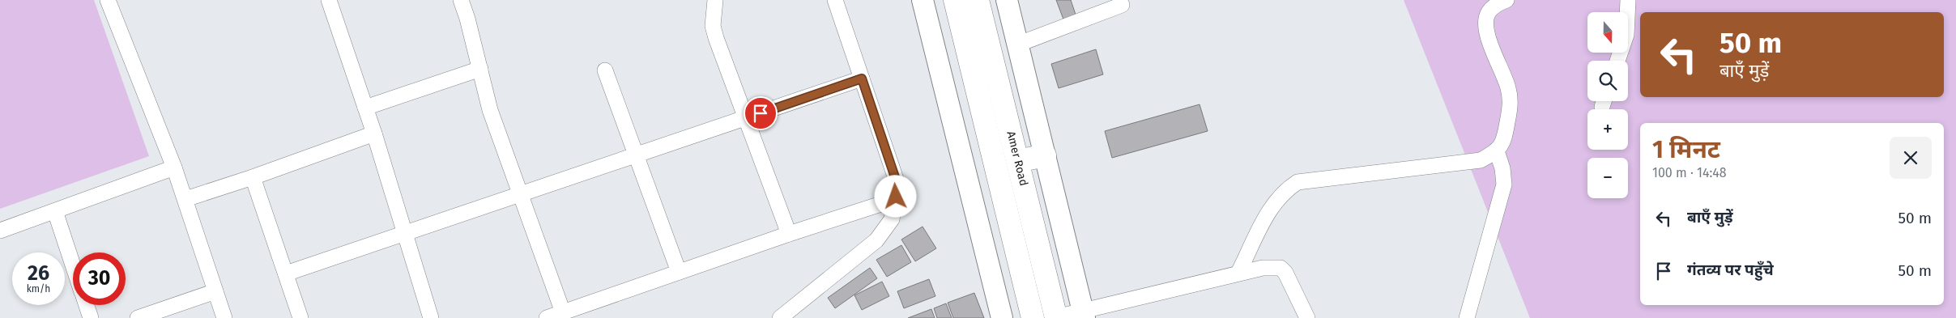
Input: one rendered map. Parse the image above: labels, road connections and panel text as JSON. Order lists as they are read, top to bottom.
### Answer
{
  "streets": {
    "highway": ["Amer Road"]
  },
  "north": "bottom",
  "page": {
    "map_buttons": ["+", "−"],
    "turn": ["50 m", "बाएँ मुड़ें"],
    "heading": ["1 मिनट", "100 m · 14:48"],
    "list": [
      {
        "name": "बाएँ मुड़ें",
        "value": "50 m"
      },
      {
        "name": "गंतव्य पर पहुँचे",
        "value": "50 m"
      }
    ],
    "speed": "26 km/h",
    "limit": "30"
  }
}
